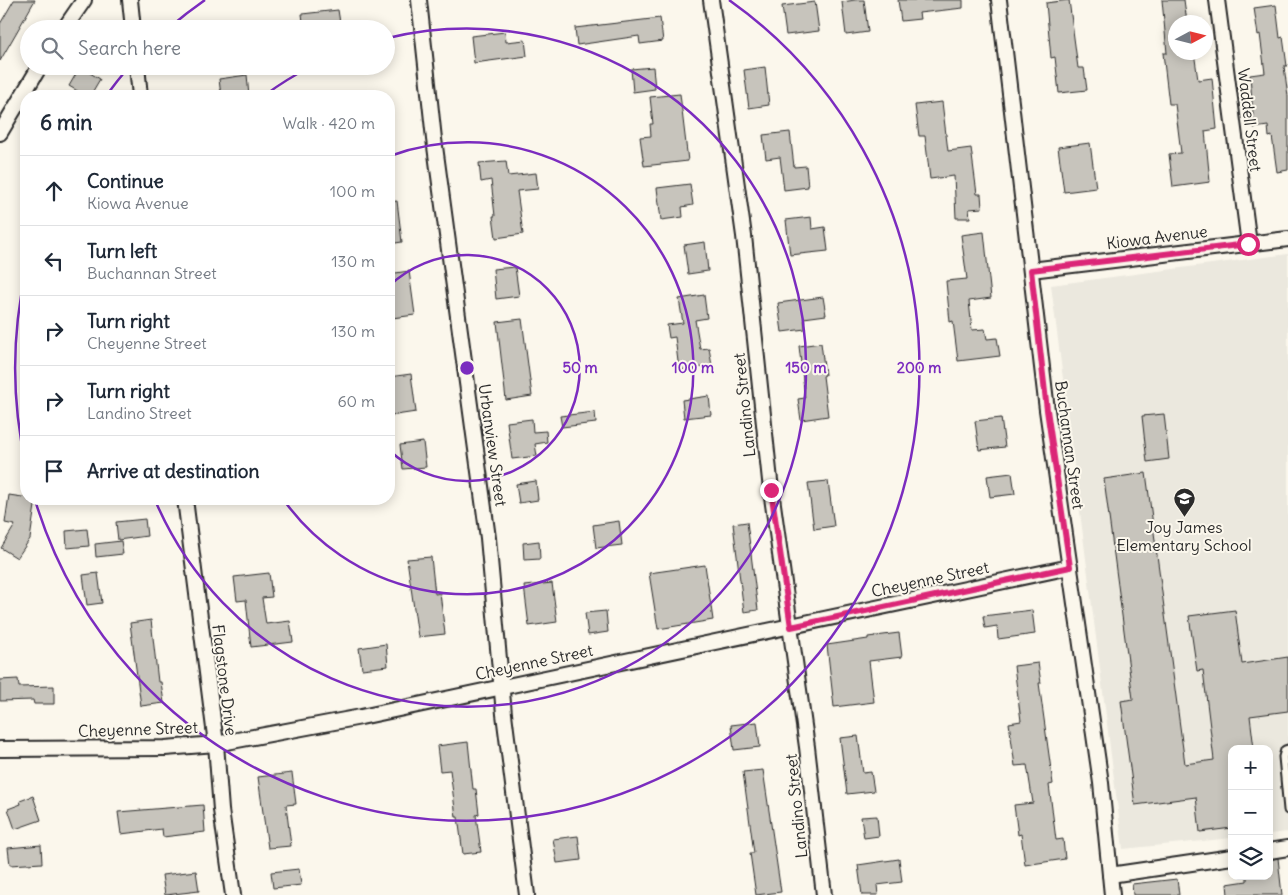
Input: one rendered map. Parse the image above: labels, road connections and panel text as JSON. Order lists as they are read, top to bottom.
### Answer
{
  "streets": {
    "street": [
      "Waddell Street",
      "Kiowa Avenue",
      "Landino Street",
      "Urbanview Street",
      "Buchannan Street",
      "Cheyenne Street",
      "Flagstone Drive"
    ]
  },
  "crossings": [
    ["Waddell Street", "Kiowa Avenue"],
    ["Kiowa Avenue", "Buchannan Street"],
    ["Landino Street", "Cheyenne Street"],
    ["Urbanview Street", "Cheyenne Street"],
    ["Buchannan Street", "Cheyenne Street"],
    ["Cheyenne Street", "Flagstone Drive"]
  ],
  "places": {
    "school or university": ["Joy James Elementary School"]
  },
  "north": "right",
  "page": {
    "search": "Search here",
    "heading": ["6 min", "Walk · 420 m"],
    "list": [
      ["Continue", "Kiowa Avenue", "100 m"],
      ["Turn left", "Buchannan Street", "130 m"],
      ["Turn right", "Cheyenne Street", "130 m"],
      ["Turn right", "Landino Street", "60 m"],
      "Arrive at destination"
    ],
    "map_buttons": ["+", "−"]
  },
  "rings": [
    "50 m",
    "100 m",
    "150 m",
    "200 m"
  ]
}
